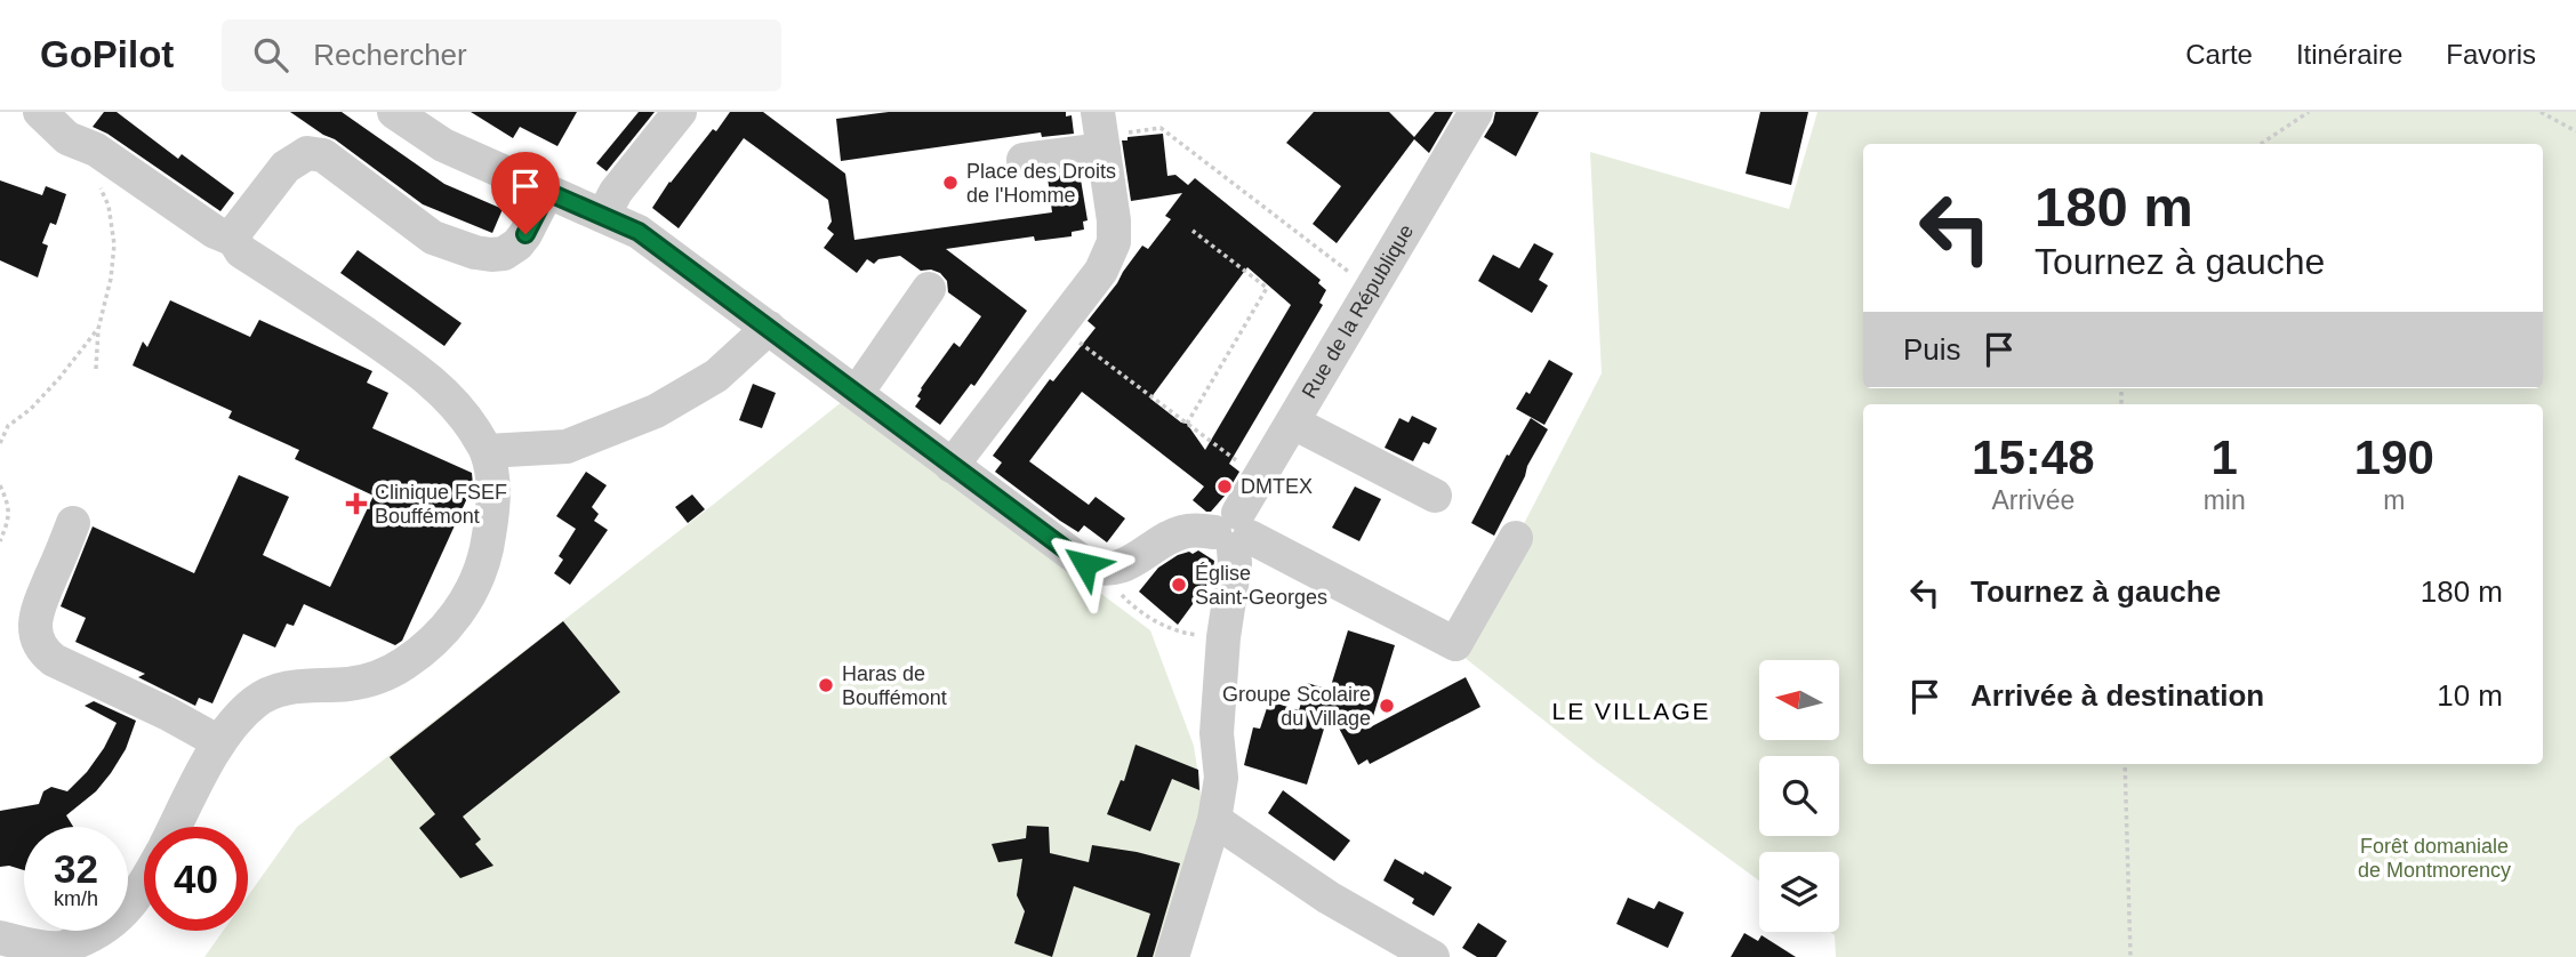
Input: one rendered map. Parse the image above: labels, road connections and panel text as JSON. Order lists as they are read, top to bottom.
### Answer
{
  "streets": {
    "street": ["Rue de la République"]
  },
  "districts": ["LE VILLAGE"],
  "parks": ["Forêt domaniale de Montmorency"],
  "places": {
    "other": [
      "Place des Droits de l'Homme",
      "DMTEX",
      "Église Saint-Georges",
      "Haras de Bouffémont",
      "Groupe Scolaire du Village"
    ],
    "health": ["Clinique FSEF Bouffémont"]
  },
  "north": "left",
  "page": {
    "header": "GoPilot",
    "search": "Rechercher",
    "nav": ["Carte", "Itinéraire", "Favoris"],
    "turn": ["180 m", "Tournez à gauche"],
    "then": "Puis",
    "eta": [
      "15:48",
      "Arrivée",
      "1",
      "min",
      "190",
      "m"
    ],
    "list": [
      {
        "name": "Tournez à gauche",
        "value": "180 m"
      },
      {
        "name": "Arrivée à destination",
        "value": "10 m"
      }
    ],
    "speed": "32 km/h",
    "limit": "40"
  }
}
